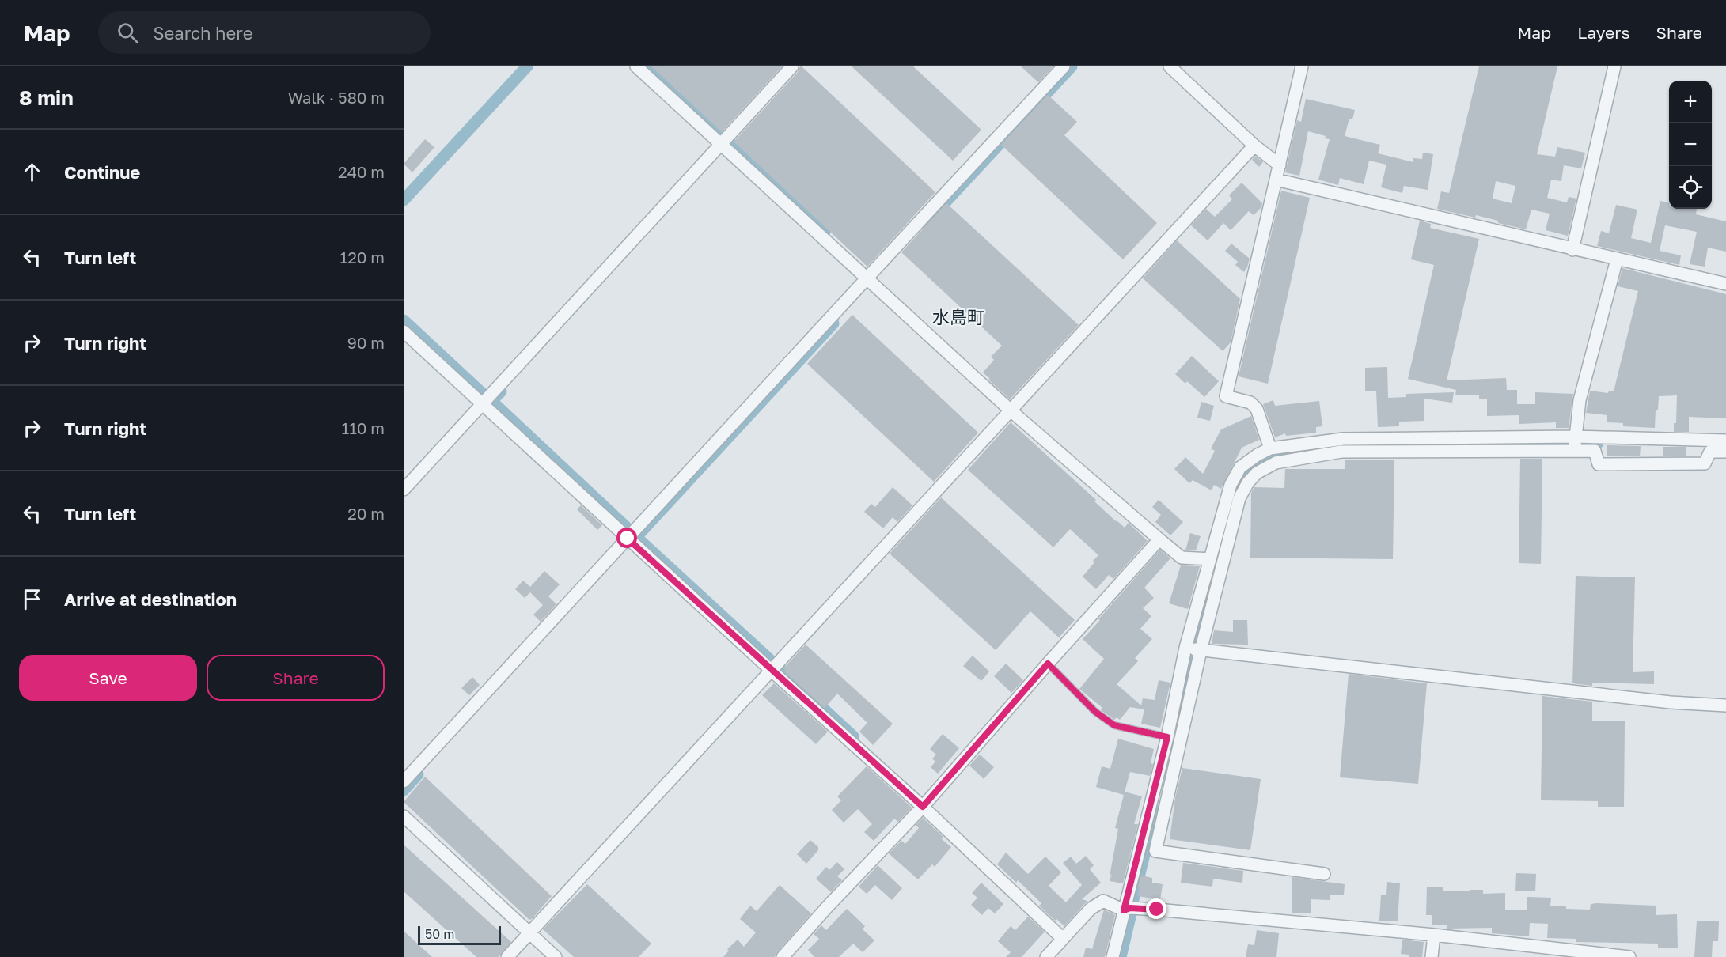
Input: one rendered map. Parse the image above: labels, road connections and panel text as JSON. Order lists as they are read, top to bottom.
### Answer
{
  "districts": ["水島町"],
  "scale_bar": "50 m",
  "page": {
    "header": "Map",
    "search": "Search here",
    "nav": ["Map", "Layers", "Share"],
    "heading": ["8 min", "Walk · 580 m"],
    "map_buttons": ["+", "−"],
    "list": [
      ["Continue", "240 m"],
      ["Turn left", "120 m"],
      ["Turn right", "90 m"],
      ["Turn right", "110 m"],
      ["Turn left", "20 m"],
      "Arrive at destination"
    ],
    "buttons": ["Save", "Share"],
    "scale": "50 m"
  }
}
